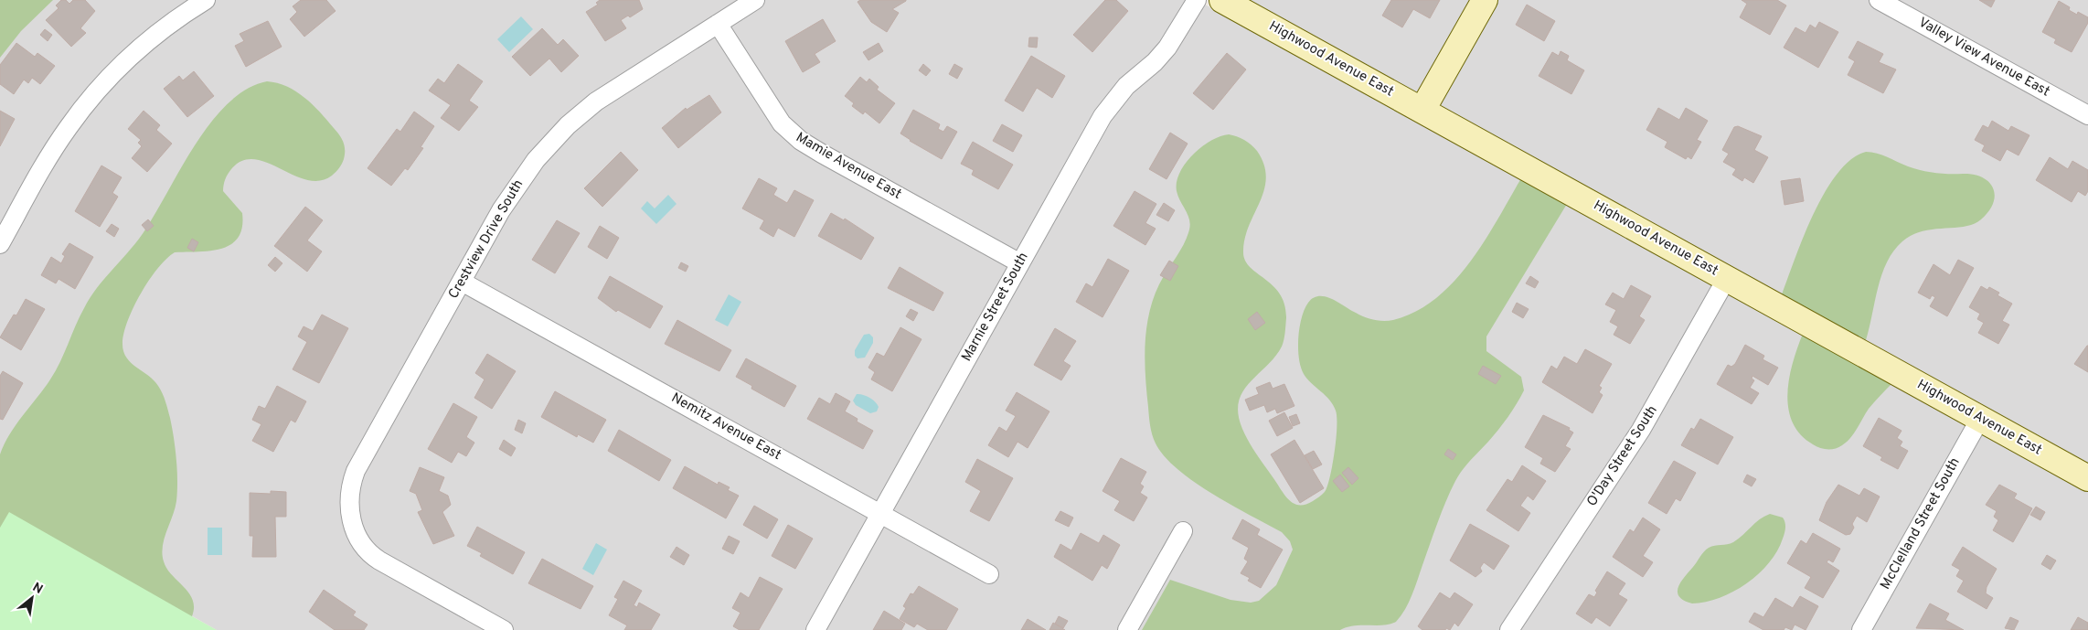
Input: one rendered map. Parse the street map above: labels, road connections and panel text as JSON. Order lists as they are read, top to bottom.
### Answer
{
  "streets": {
    "street": [
      "Valley View Avenue East",
      "Highwood Avenue East",
      "Mamie Avenue East",
      "Crestview Drive South",
      "Marnie Street South",
      "Nemitz Avenue East",
      "O'Day Street South",
      "McClelland Street South"
    ]
  },
  "crossings": [
    ["Highwood Avenue East", "O'Day Street South"],
    ["Highwood Avenue East", "McClelland Street South"],
    ["Mamie Avenue East", "Crestview Drive South"],
    ["Mamie Avenue East", "Marnie Street South"],
    ["Crestview Drive South", "Nemitz Avenue East"],
    ["Marnie Street South", "Nemitz Avenue East"]
  ],
  "north": "top right"
}
